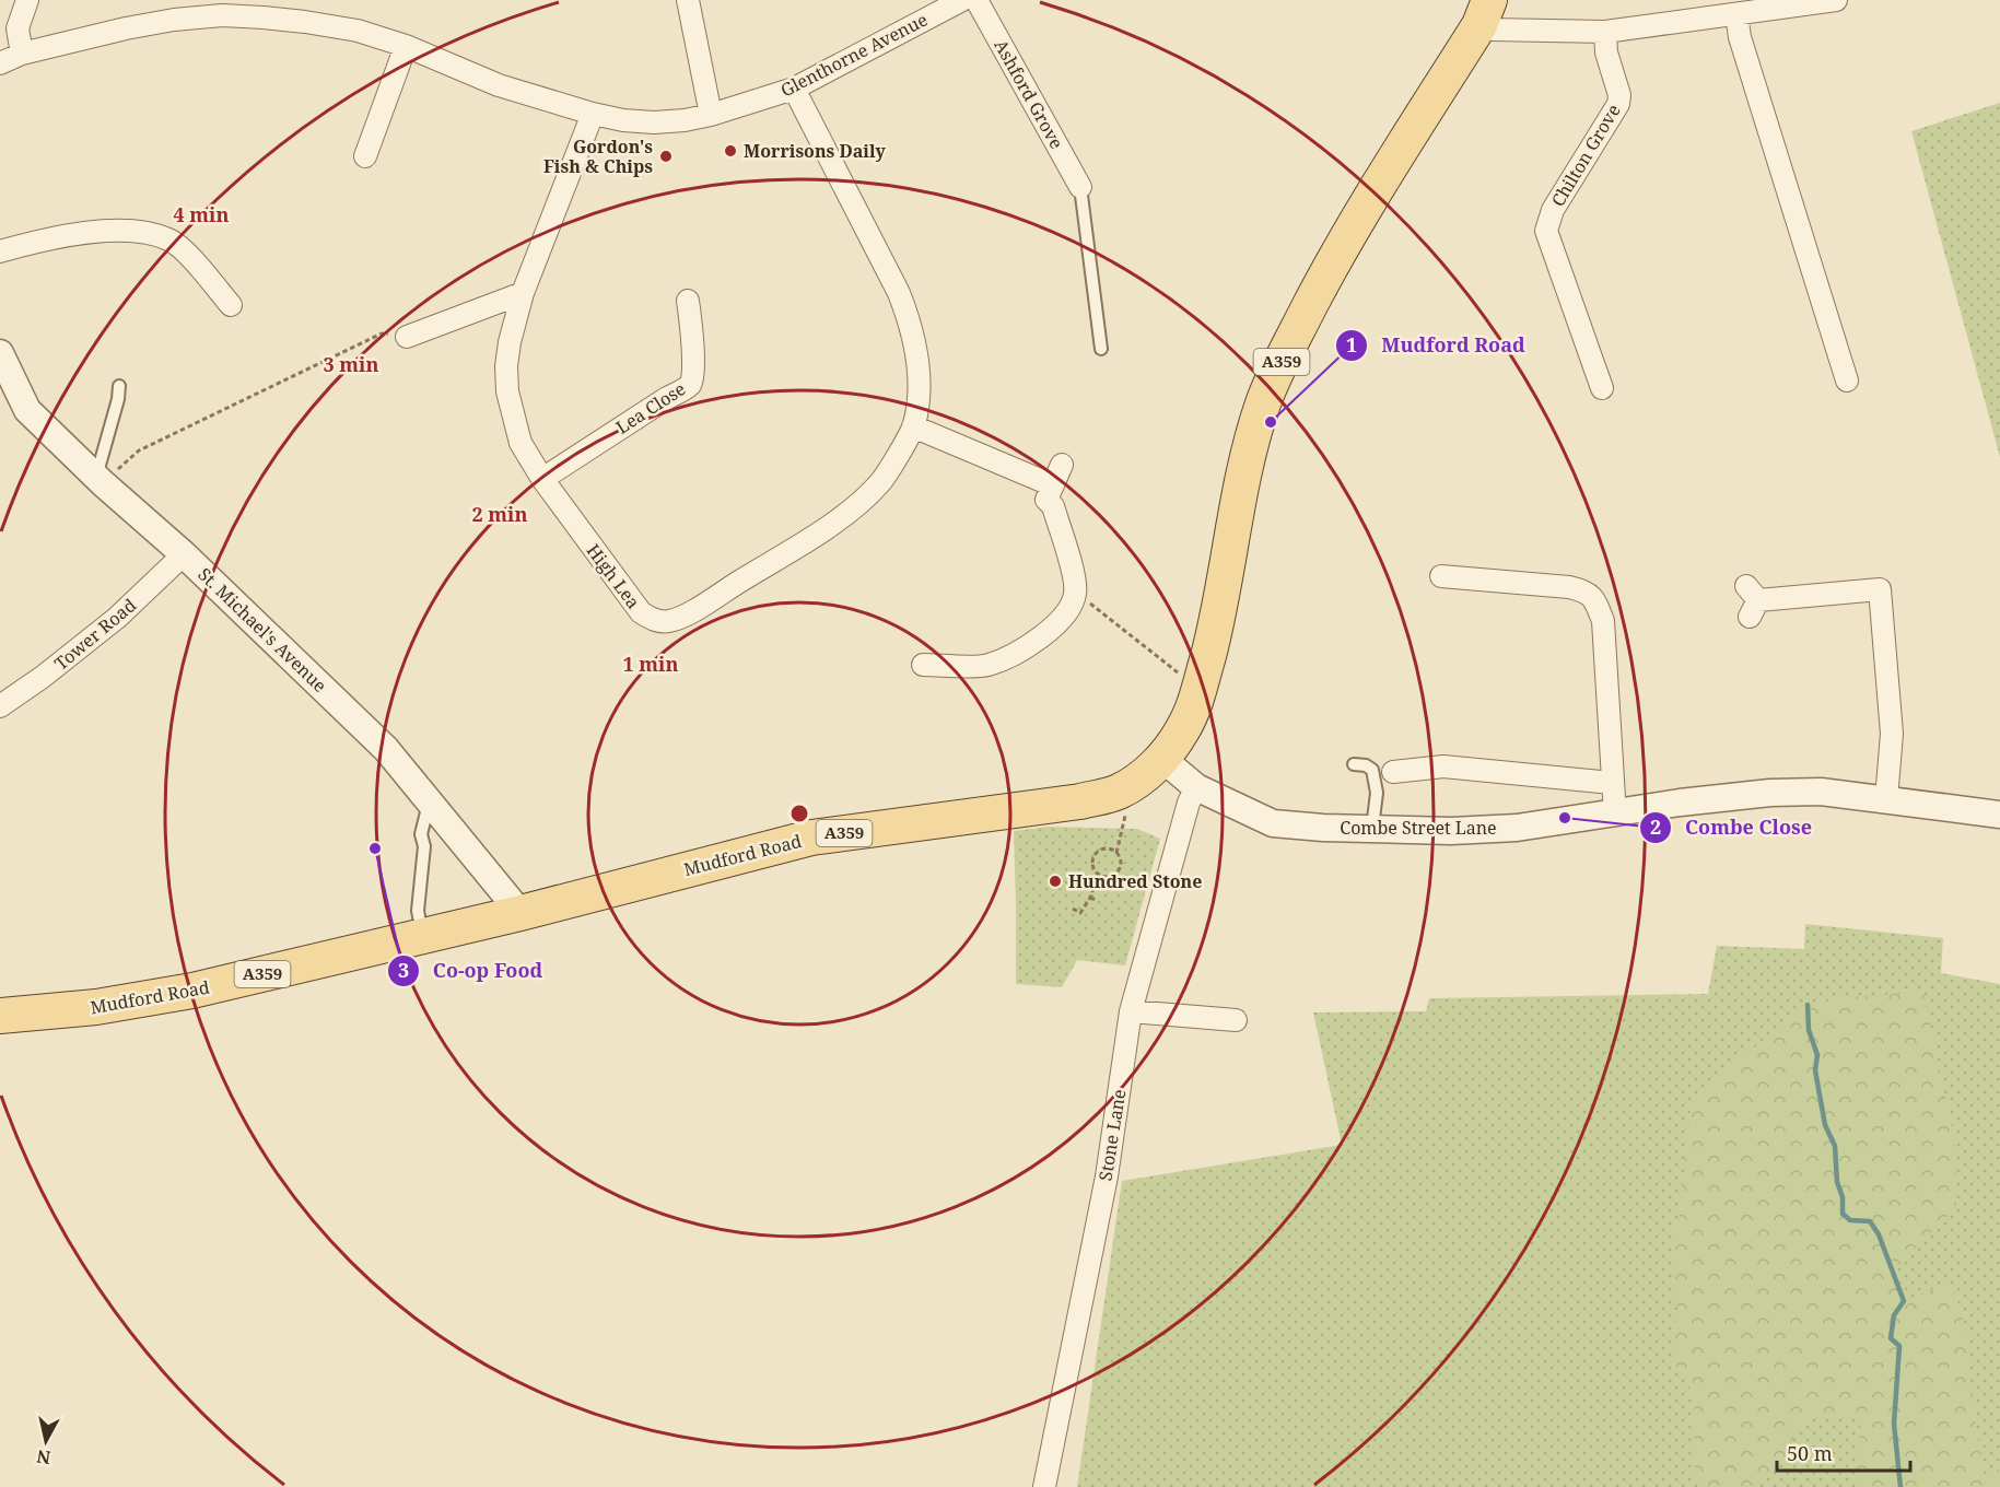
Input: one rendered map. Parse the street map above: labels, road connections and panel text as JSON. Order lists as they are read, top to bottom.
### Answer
{
  "streets": {
    "main road": ["A359", "Mudford Road"],
    "street": [
      "Glenthorne Avenue",
      "Ashford Grove",
      "Chilton Grove",
      "Lea Close",
      "High Lea",
      "St. Michael's Avenue",
      "Tower Road",
      "Combe Street Lane",
      "Stone Lane"
    ]
  },
  "crossings": [
    ["Glenthorne Avenue", "High Lea"],
    ["Lea Close", "High Lea"],
    ["St. Michael's Avenue", "Tower Road"],
    ["St. Michael's Avenue", "Mudford Road"],
    ["Combe Street Lane", "Mudford Road"],
    ["Combe Street Lane", "Stone Lane"]
  ],
  "places": [
    "Morrisons Daily",
    "Gordon's Fish & Chips",
    "Mudford Road",
    "Combe Close",
    "Co-op Food",
    "Hundred Stone"
  ],
  "scale_bar": "50 m",
  "north": "bottom",
  "rings": [
    "4 min",
    "3 min",
    "2 min",
    "1 min"
  ]
}
